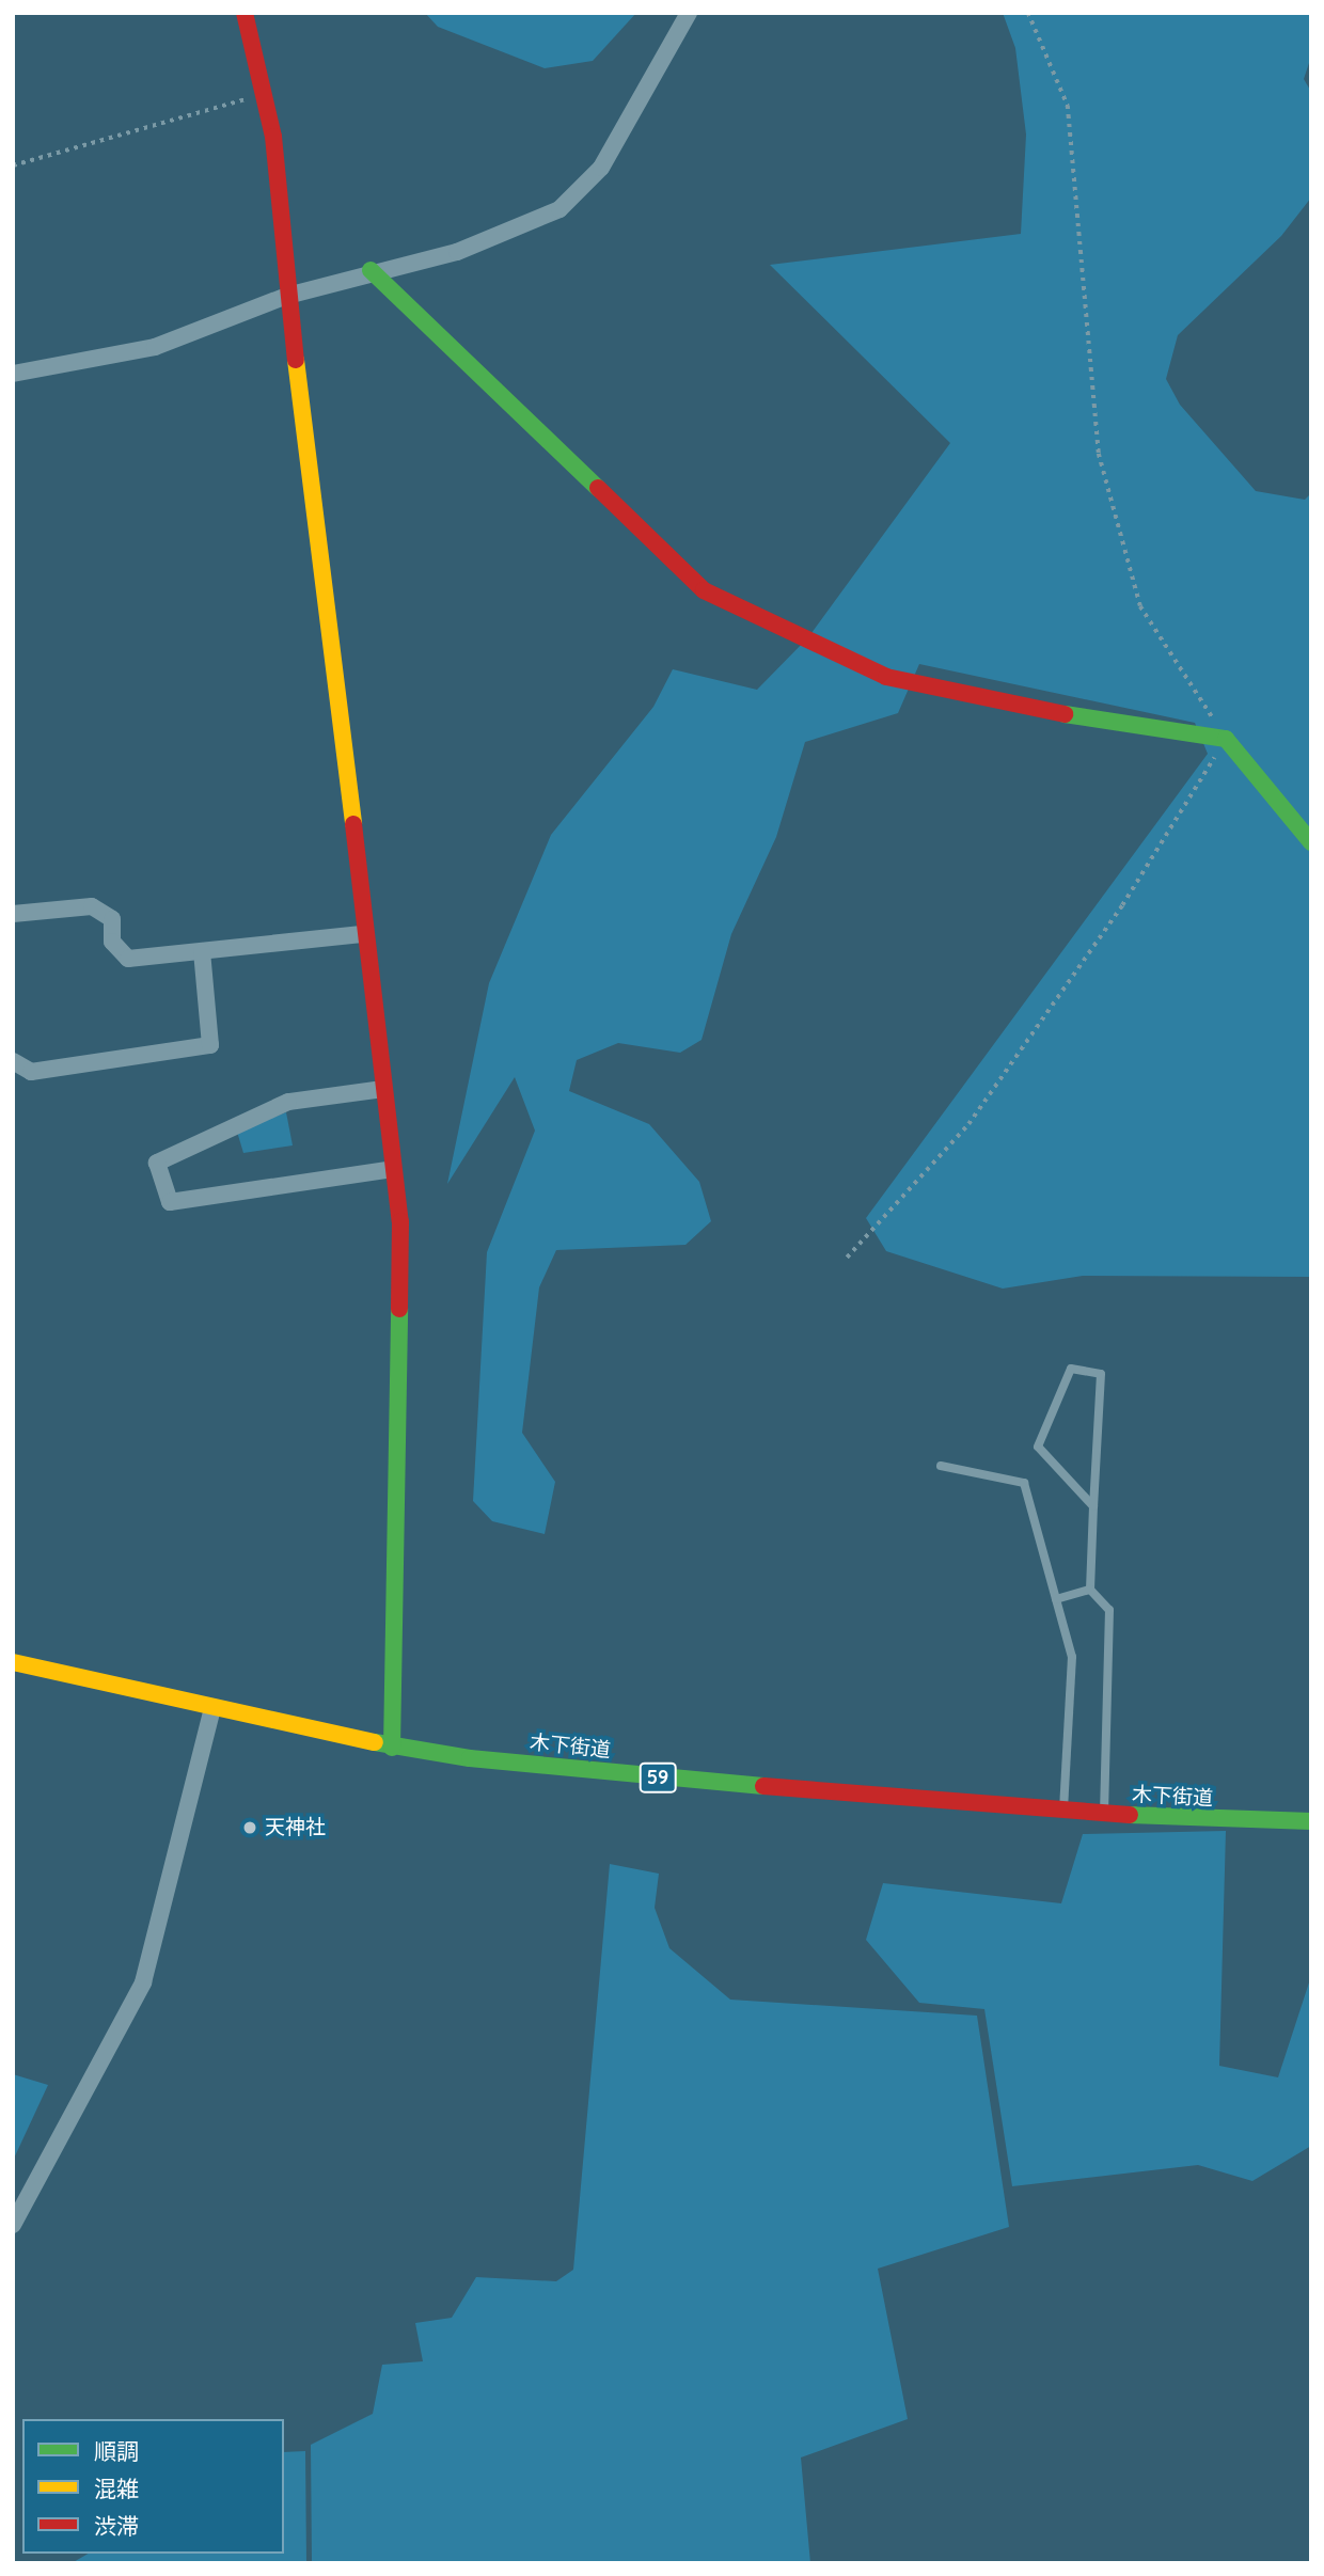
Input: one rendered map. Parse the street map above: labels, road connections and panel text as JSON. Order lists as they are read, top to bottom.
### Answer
{
  "streets": {
    "street": ["木下街道", "59"]
  },
  "places": ["天神社"],
  "legend": ["順調", "混雑", "渋滞"]
}
